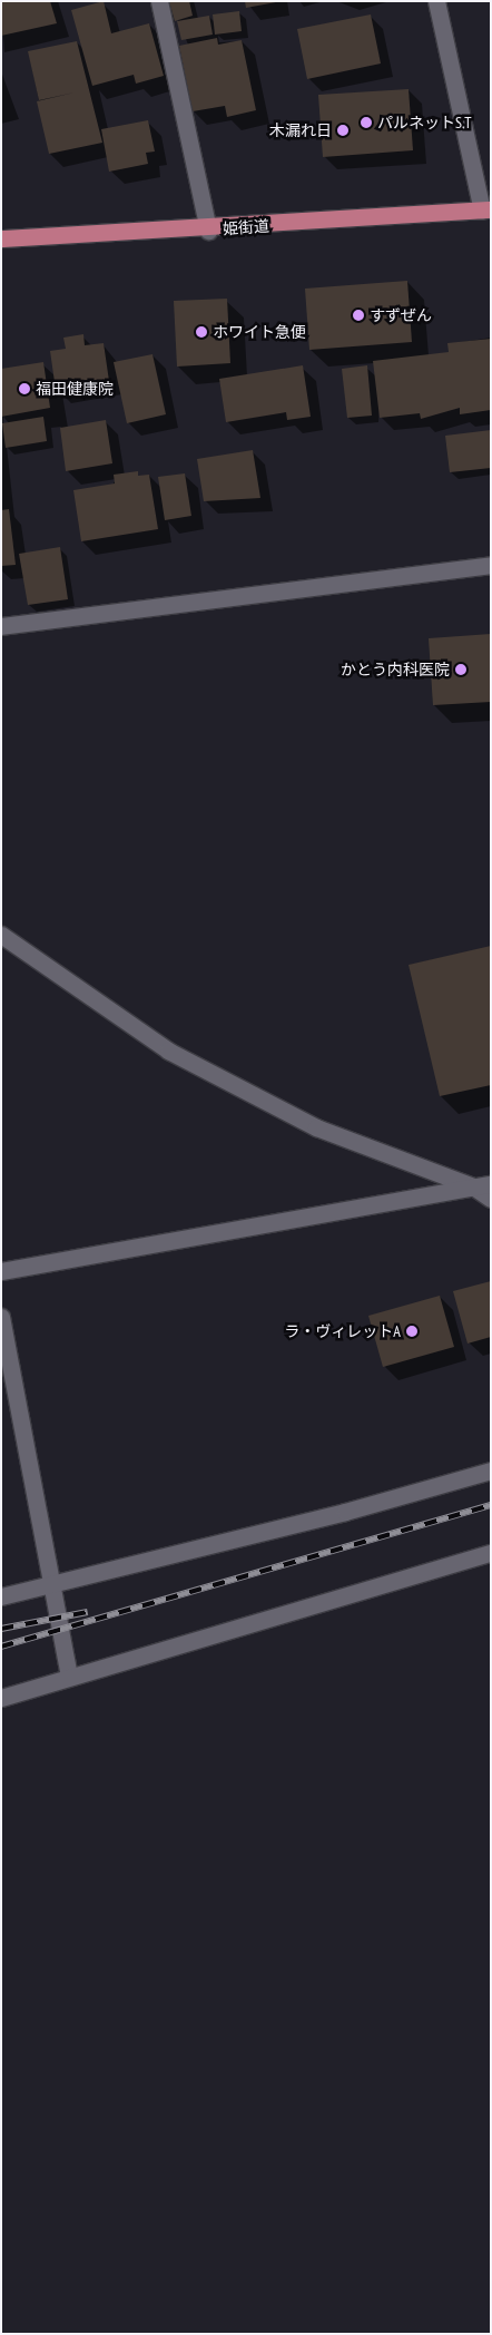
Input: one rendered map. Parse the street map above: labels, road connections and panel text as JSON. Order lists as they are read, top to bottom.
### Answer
{
  "streets": {
    "main road": ["姫街道"]
  },
  "places": [
    "パルネットS.T",
    "木漏れ日",
    "すずぜん",
    "ホワイト急便",
    "福田健康院",
    "かとう内科医院",
    "ラ・ヴィレットA"
  ]
}
